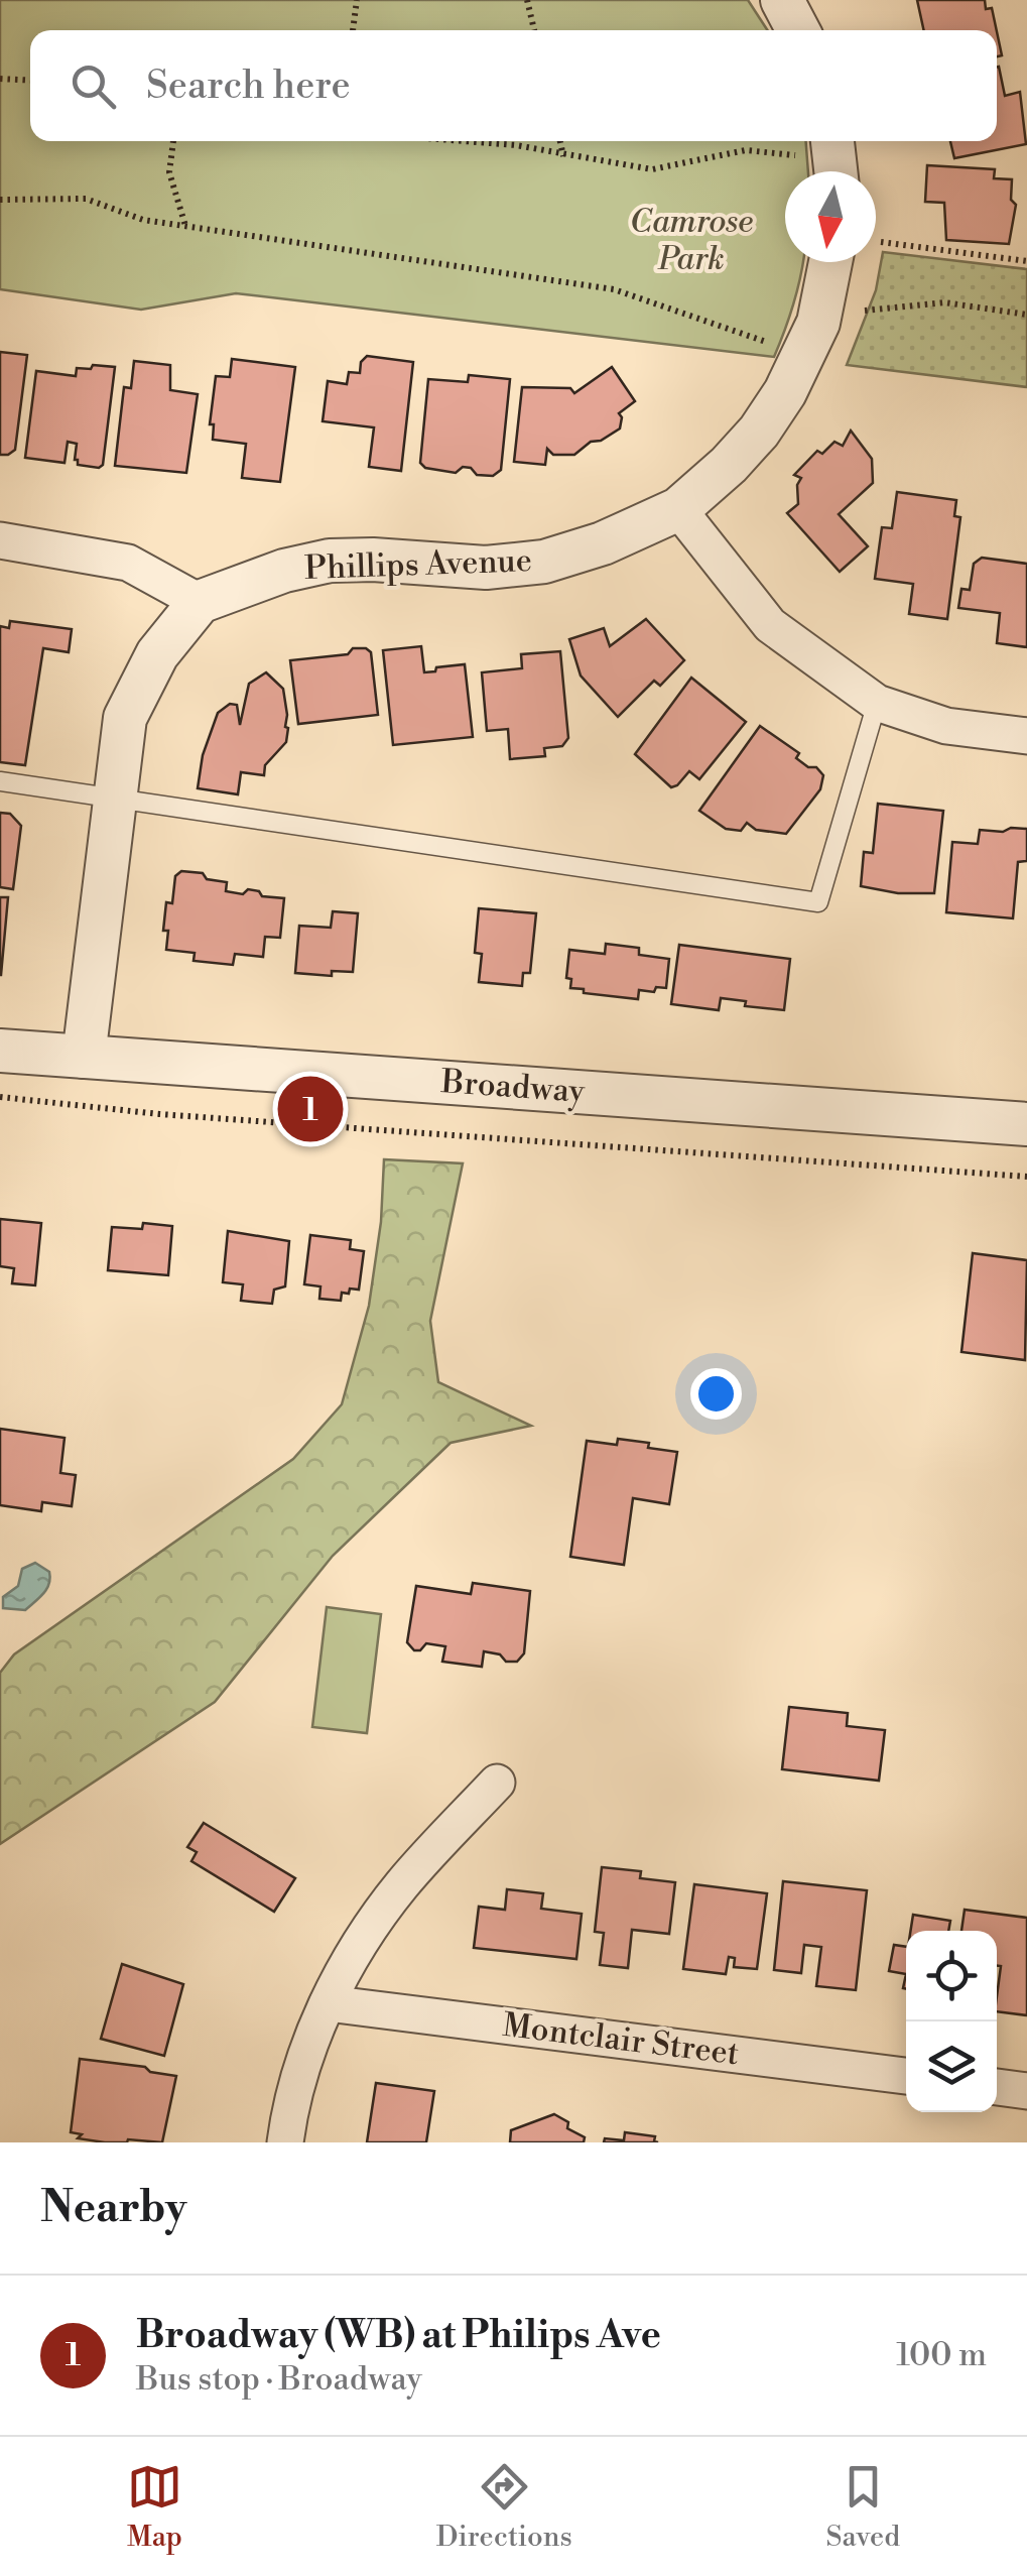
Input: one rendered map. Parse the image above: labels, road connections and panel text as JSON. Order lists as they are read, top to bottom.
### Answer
{
  "streets": {
    "street": ["Phillips Avenue", "Broadway", "Montclair Street"]
  },
  "crossings": [
    ["Phillips Avenue", "Broadway"]
  ],
  "parks": ["Camrose Park"],
  "north": "bottom",
  "page": {
    "search": "Search here",
    "pins": "1",
    "heading": "Nearby",
    "list": [
      {
        "mark": "1",
        "name": "Broadway (WB) at Philips Ave",
        "note": "Bus stop · Broadway",
        "value": "100 m"
      }
    ],
    "nav": ["Map", "Directions", "Saved"]
  }
}
